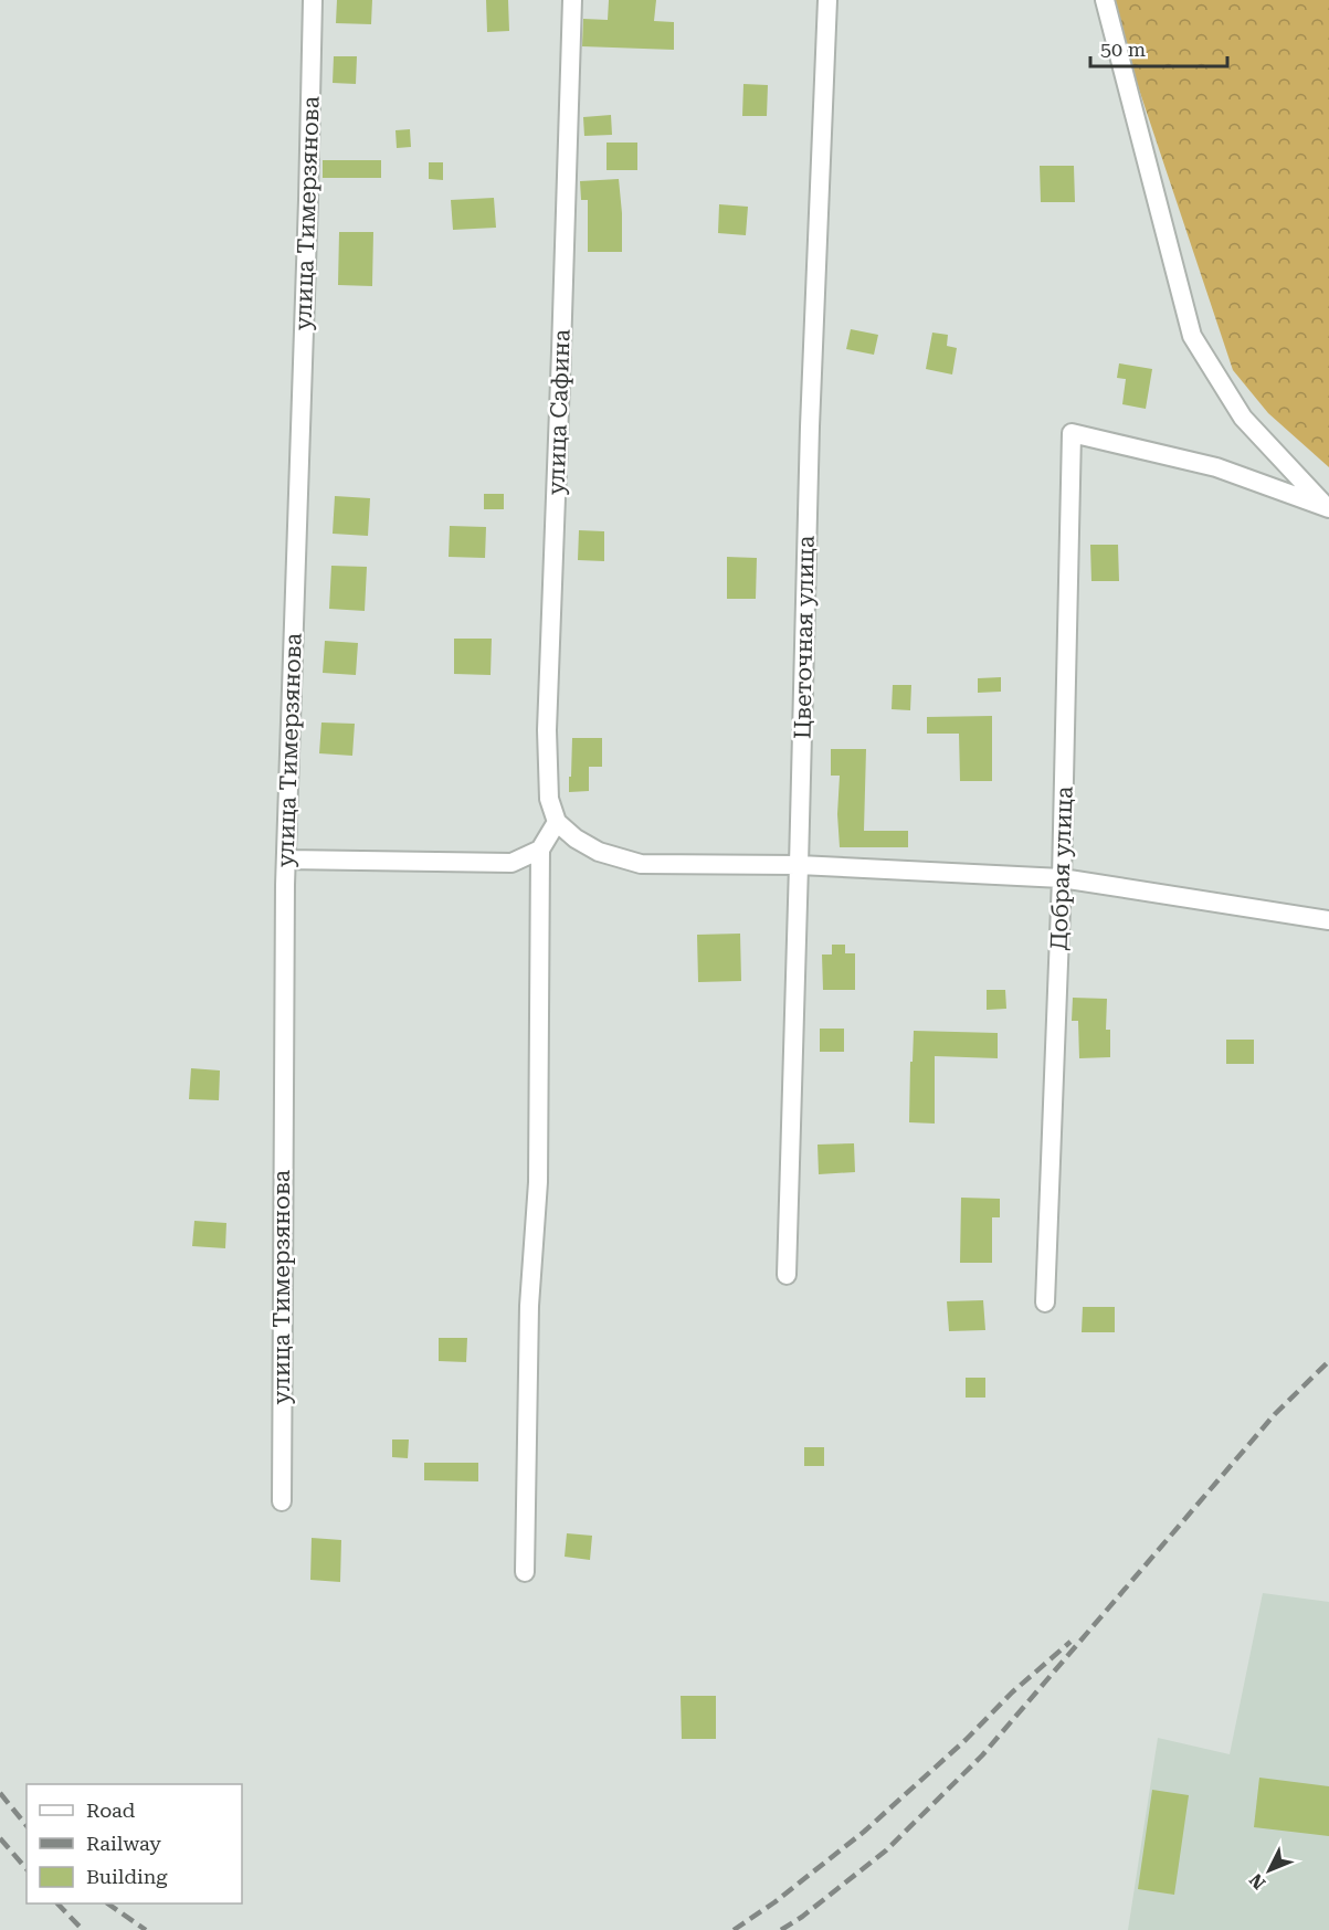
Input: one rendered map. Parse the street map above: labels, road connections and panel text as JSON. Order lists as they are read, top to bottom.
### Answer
{
  "streets": {
    "street": [
      "улица Тимерзянова",
      "улица Сафина",
      "Цветочная улица",
      "Добрая улица"
    ]
  },
  "legend": ["Road", "Railway", "Building"],
  "scale_bar": "50 m",
  "north": "bottom left"
}
